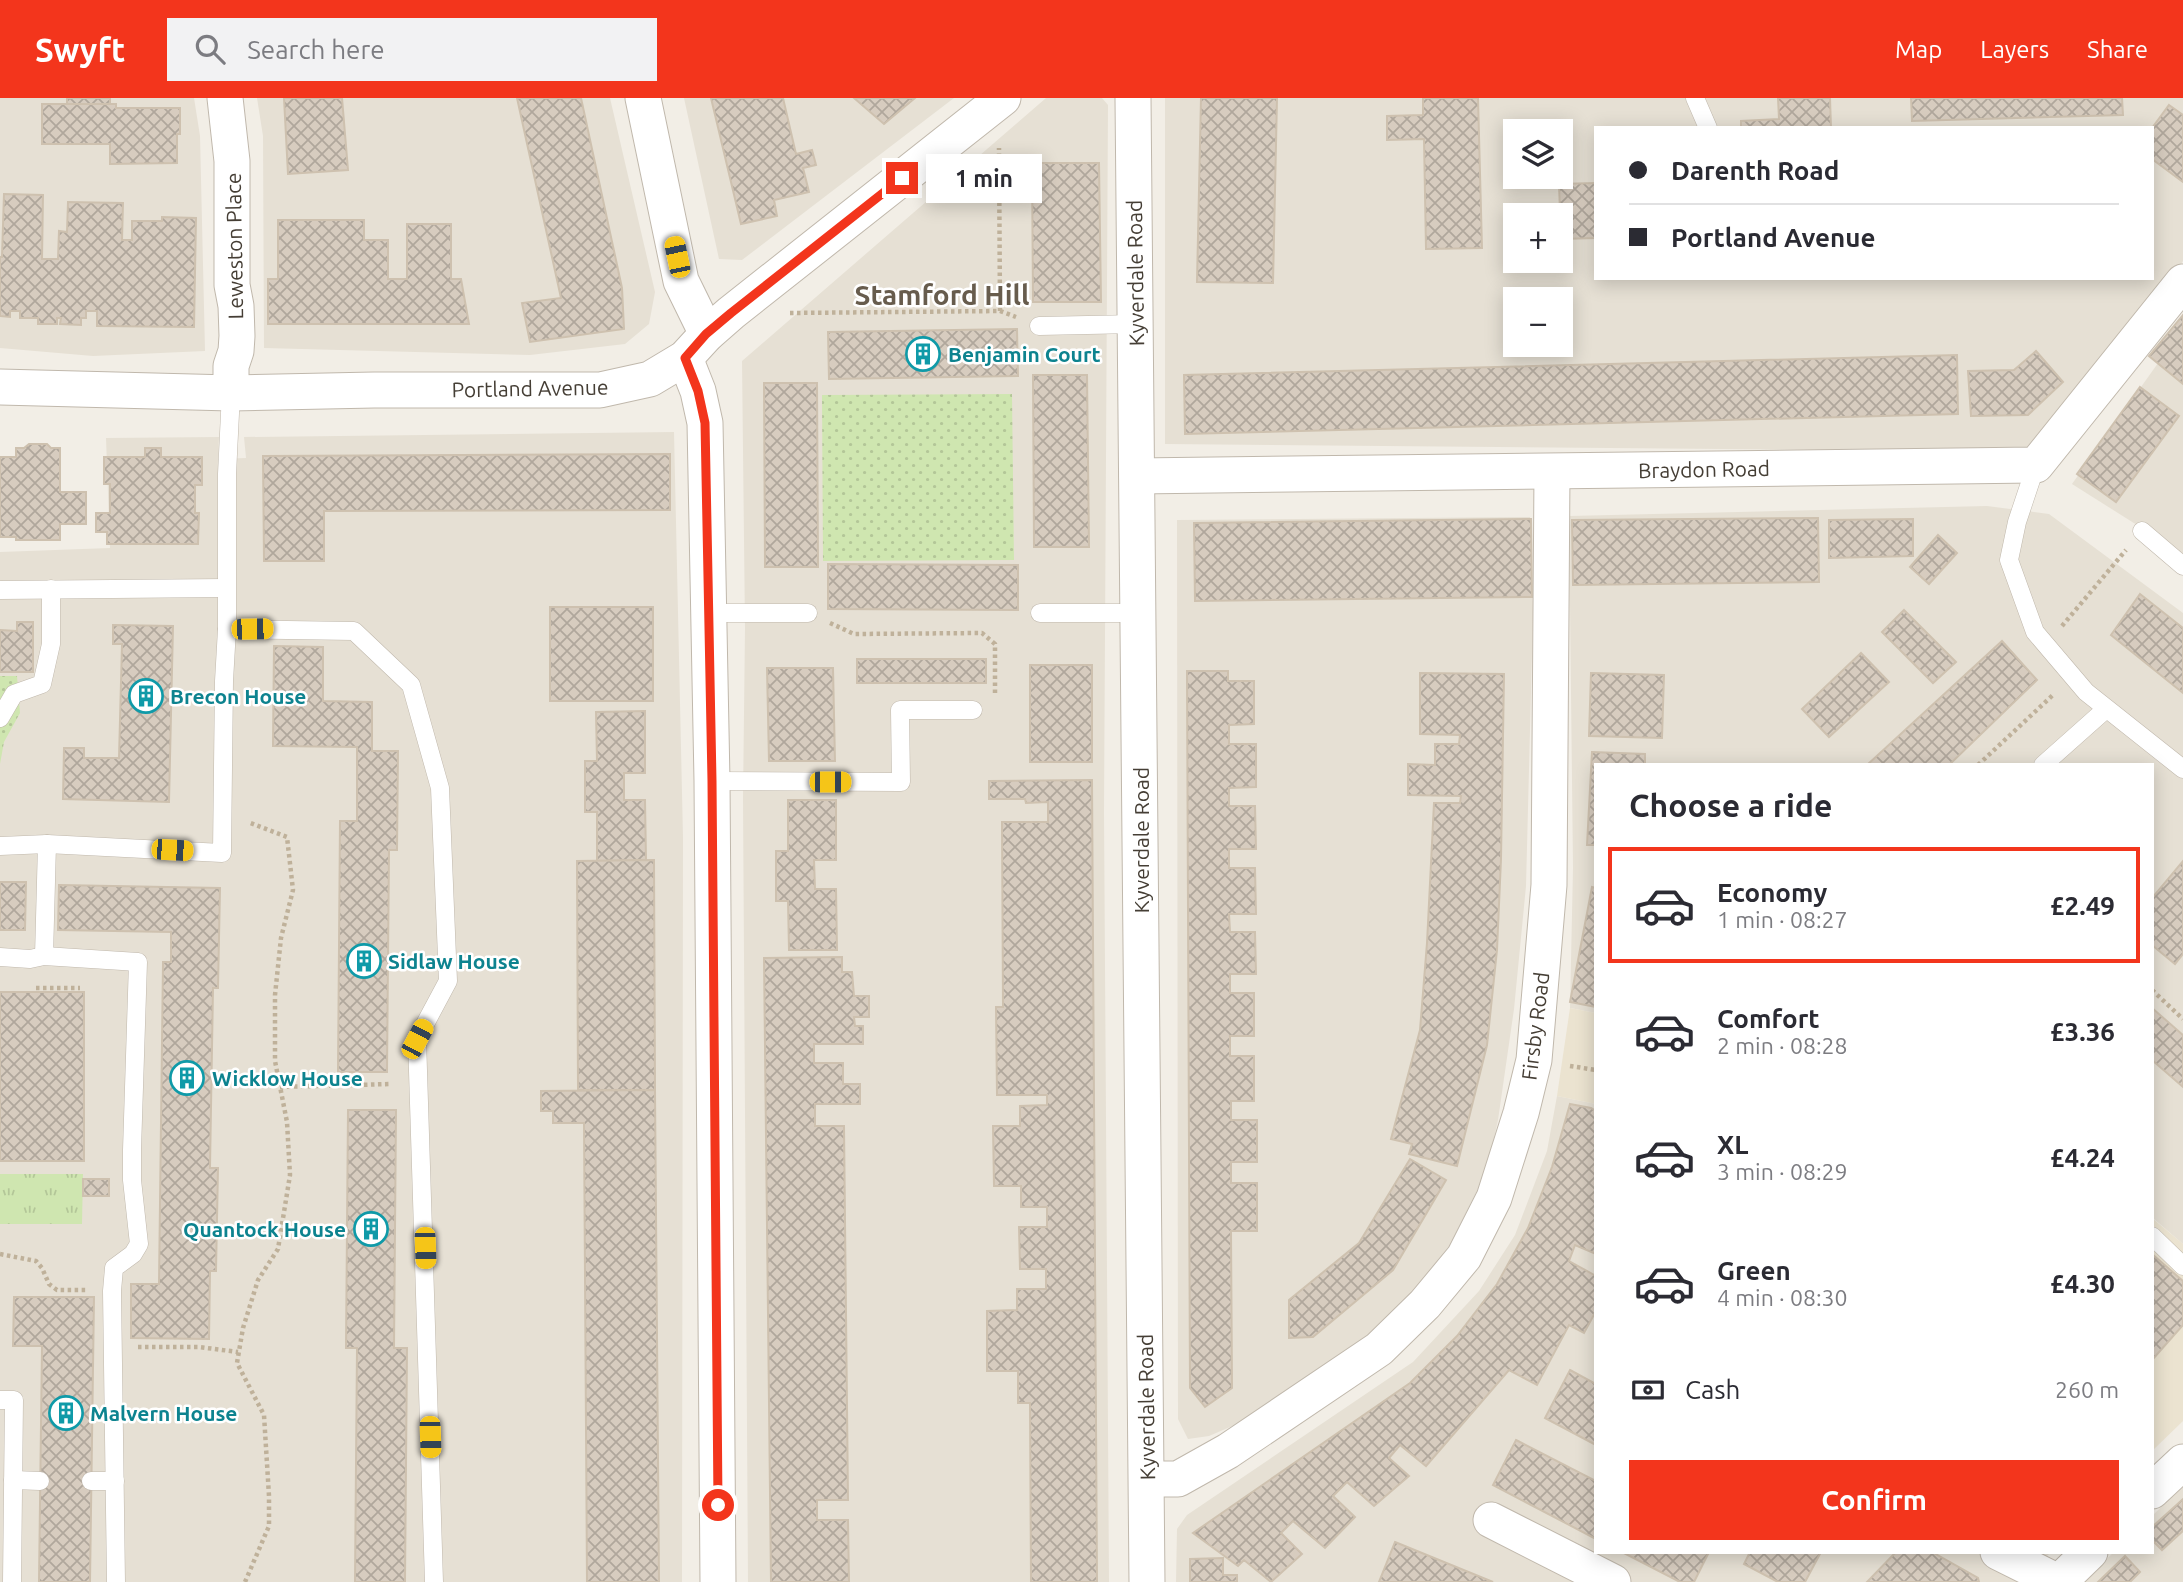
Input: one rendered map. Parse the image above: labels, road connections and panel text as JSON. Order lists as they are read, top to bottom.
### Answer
{
  "streets": {
    "street": [
      "Leweston Place",
      "Kyverdale Road",
      "Portland Avenue",
      "Braydon Road",
      "Firsby Road"
    ]
  },
  "crossings": [
    ["Leweston Place", "Portland Avenue"],
    ["Kyverdale Road", "Braydon Road"],
    ["Kyverdale Road", "Firsby Road"],
    ["Braydon Road", "Firsby Road"]
  ],
  "districts": ["Stamford Hill"],
  "places": {
    "building": [
      "Benjamin Court",
      "Brecon House",
      "Sidlaw House",
      "Wicklow House",
      "Quantock House",
      "Malvern House"
    ]
  },
  "page": {
    "header": "Swyft",
    "search": "Search here",
    "nav": ["Map", "Layers", "Share"],
    "map_buttons": ["+", "−"],
    "banner": ["Darenth Road", "Portland Avenue"],
    "bubble": "1 min",
    "heading": "Choose a ride",
    "list": [
      {
        "name": "Economy",
        "note": "1 min · 08:27",
        "value": "£2.49"
      },
      {
        "name": "Comfort",
        "note": "2 min · 08:28",
        "value": "£3.36"
      },
      {
        "name": "XL",
        "note": "3 min · 08:29",
        "value": "£4.24"
      },
      {
        "name": "Green",
        "note": "4 min · 08:30",
        "value": "£4.30"
      }
    ],
    "pay": ["Cash", "260 m"],
    "buttons": "Confirm"
  }
}
